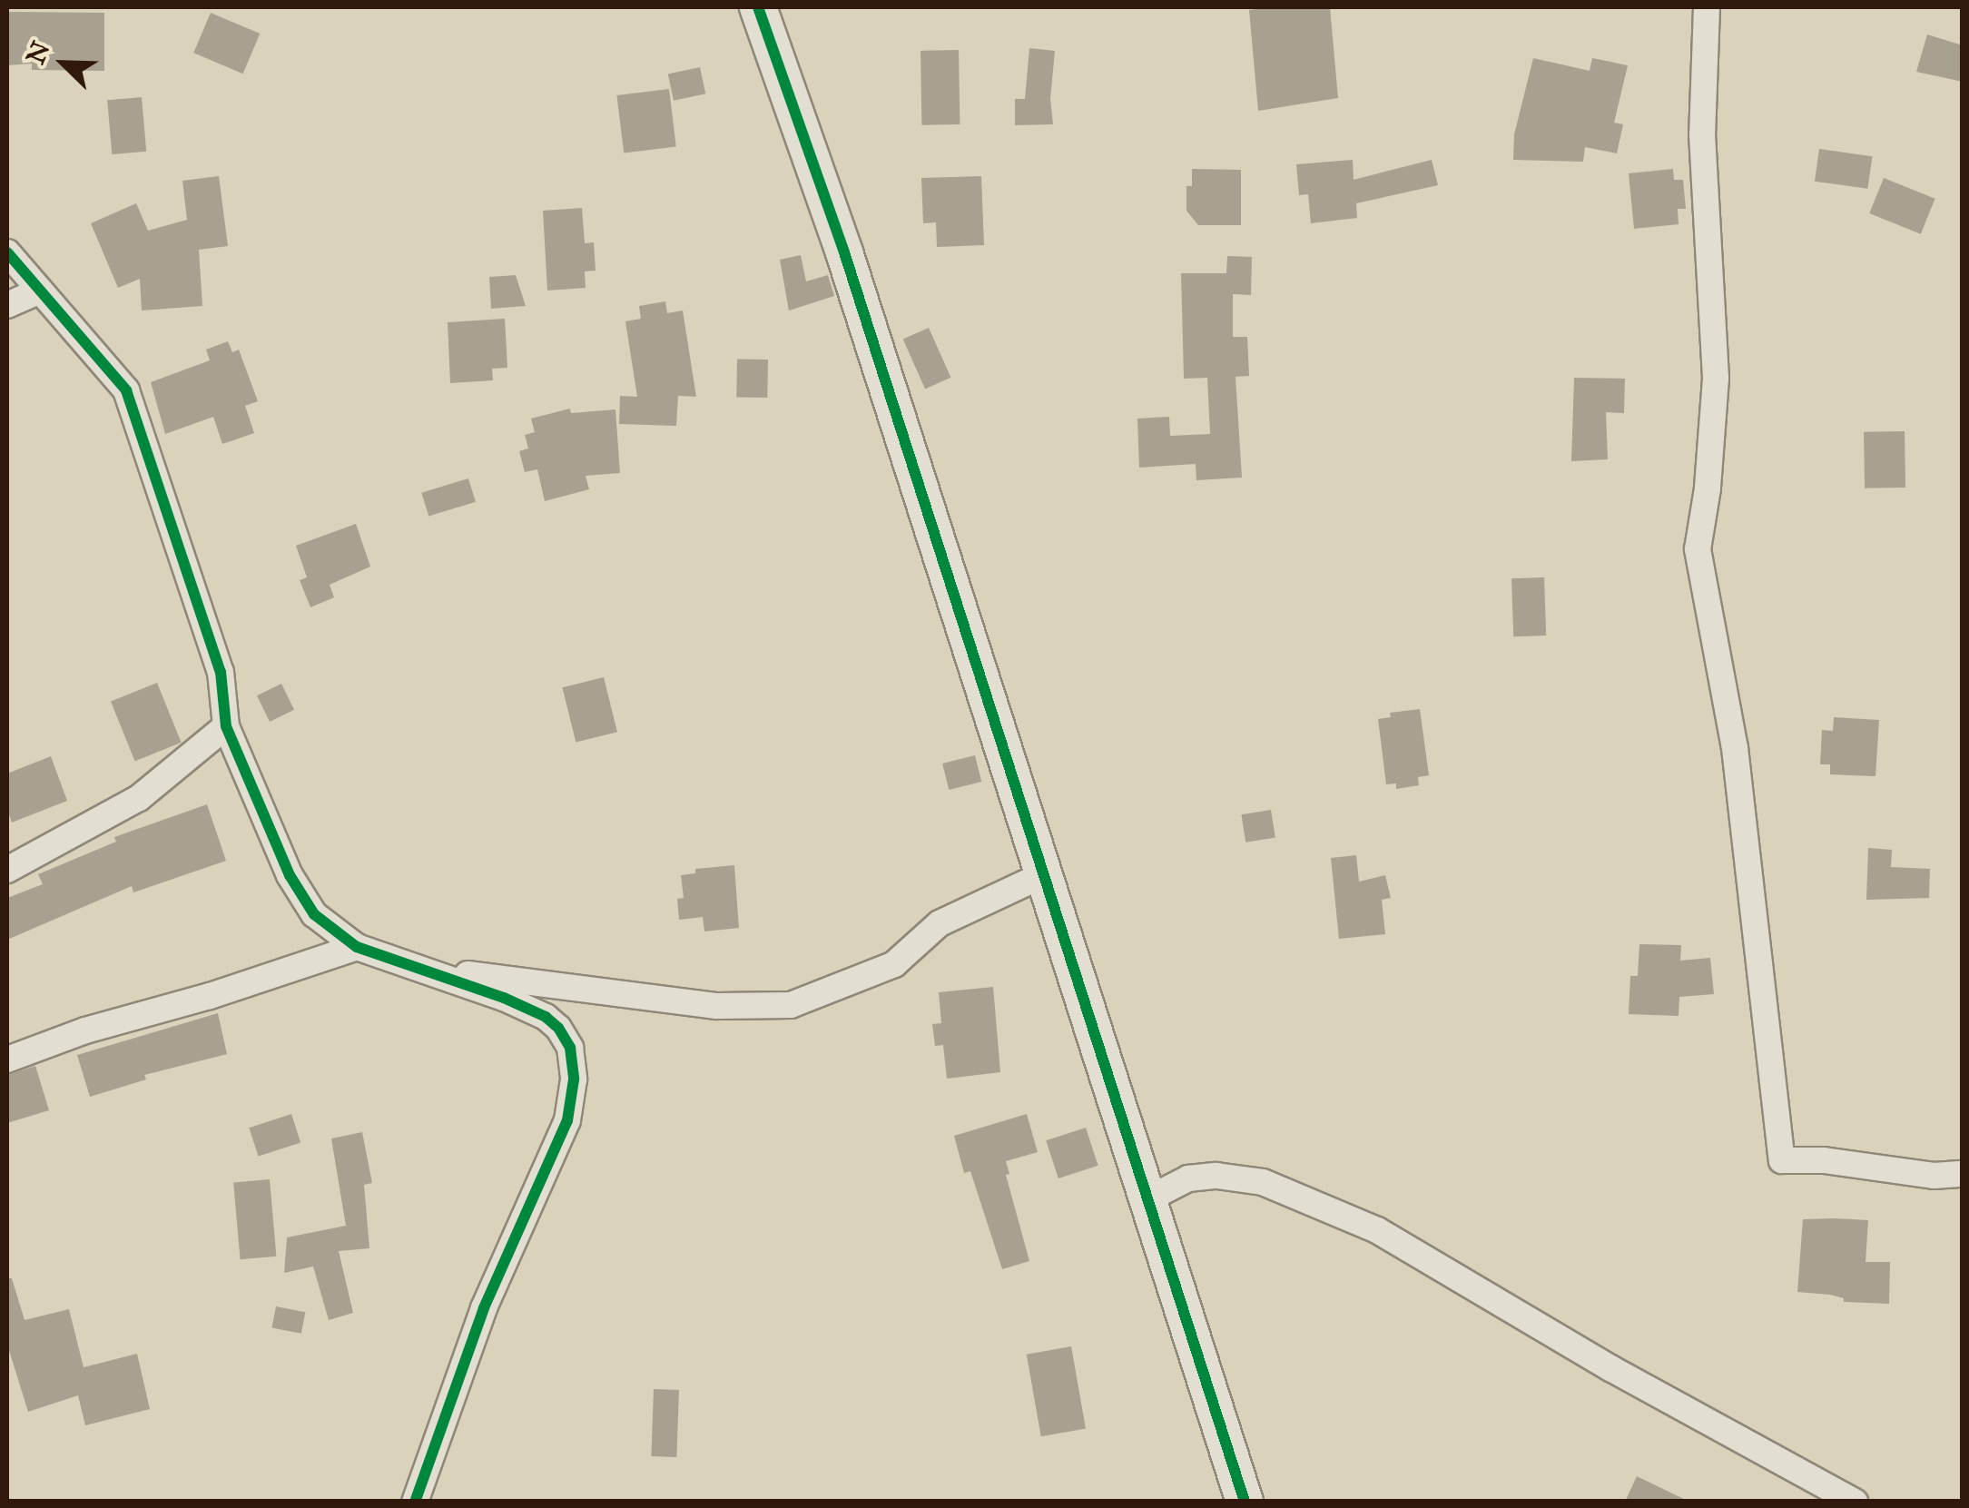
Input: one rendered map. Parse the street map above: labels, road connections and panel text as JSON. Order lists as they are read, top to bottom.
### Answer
{
  "north": "top left"
}
